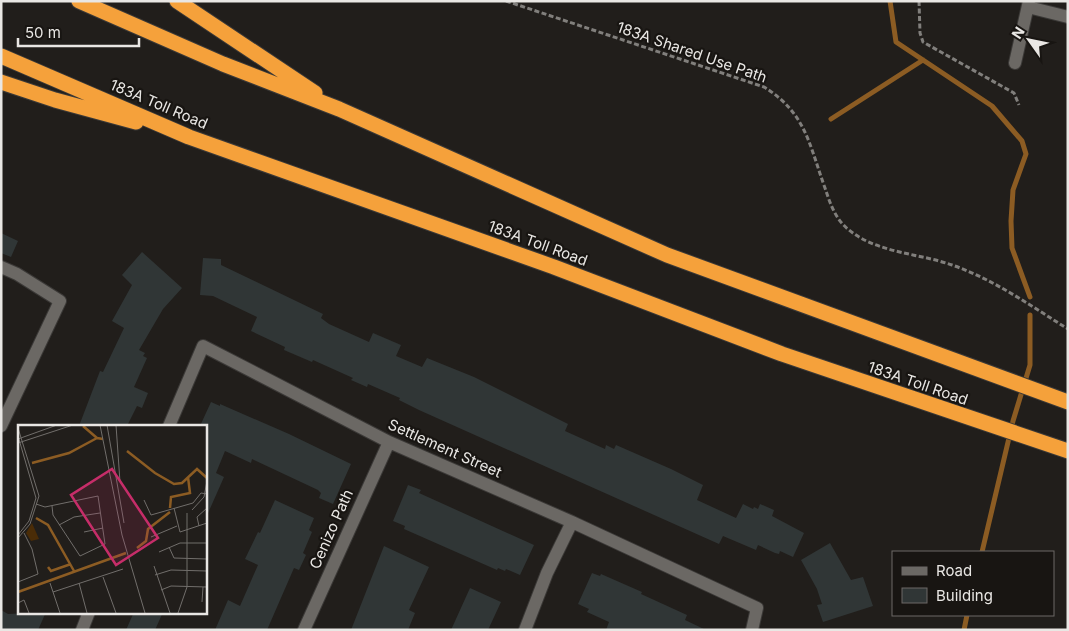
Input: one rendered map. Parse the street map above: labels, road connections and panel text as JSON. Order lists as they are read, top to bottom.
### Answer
{
  "streets": {
    "highway": ["183A Toll Road"],
    "street": ["Settlement Street", "Cenizo Path"],
    "path": ["183A Shared Use Path"]
  },
  "crossings": [
    ["Settlement Street", "Cenizo Path"]
  ],
  "legend": ["Road", "Building"],
  "scale_bar": "50 m",
  "north": "top left"
}
